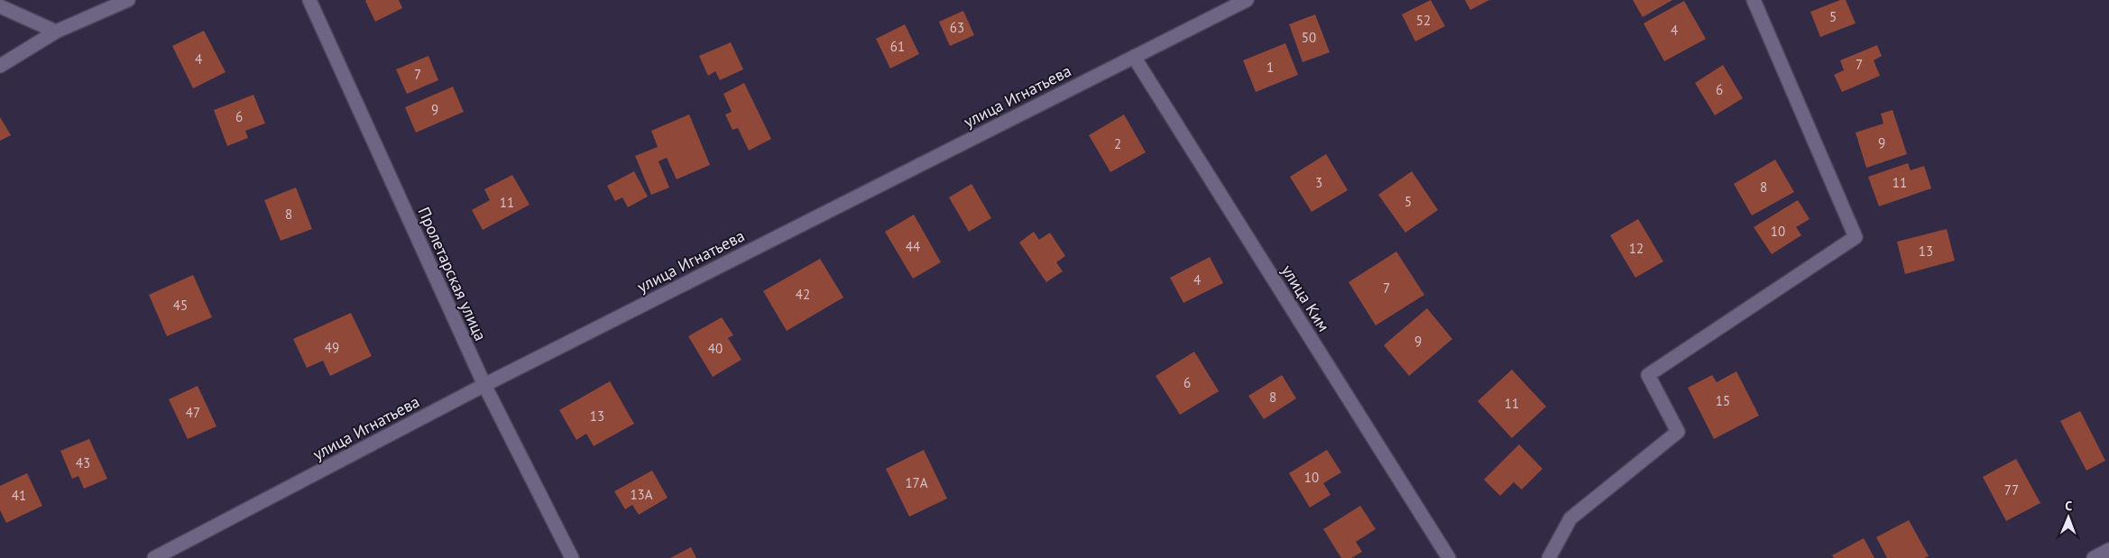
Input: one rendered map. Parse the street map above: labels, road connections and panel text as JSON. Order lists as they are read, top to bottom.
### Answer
{
  "streets": {
    "street": ["улица Игнатьева", "Пролетарская улица", "улица Ким"]
  },
  "crossings": [
    ["улица Игнатьева", "Пролетарская улица"],
    ["улица Игнатьева", "улица Ким"]
  ],
  "house_numbers": [
    "5",
    "52",
    "63",
    "4",
    "50",
    "61",
    "4",
    "7",
    "1",
    "7",
    "6",
    "9",
    "6",
    "9",
    "2",
    "3",
    "11",
    "8",
    "5",
    "11",
    "8",
    "10",
    "44",
    "12",
    "13",
    "4",
    "7",
    "42",
    "45",
    "9",
    "49",
    "40",
    "6",
    "8",
    "15",
    "11",
    "47",
    "13",
    "43",
    "10",
    "17А",
    "77",
    "13А",
    "41"
  ],
  "north": "top"
}
